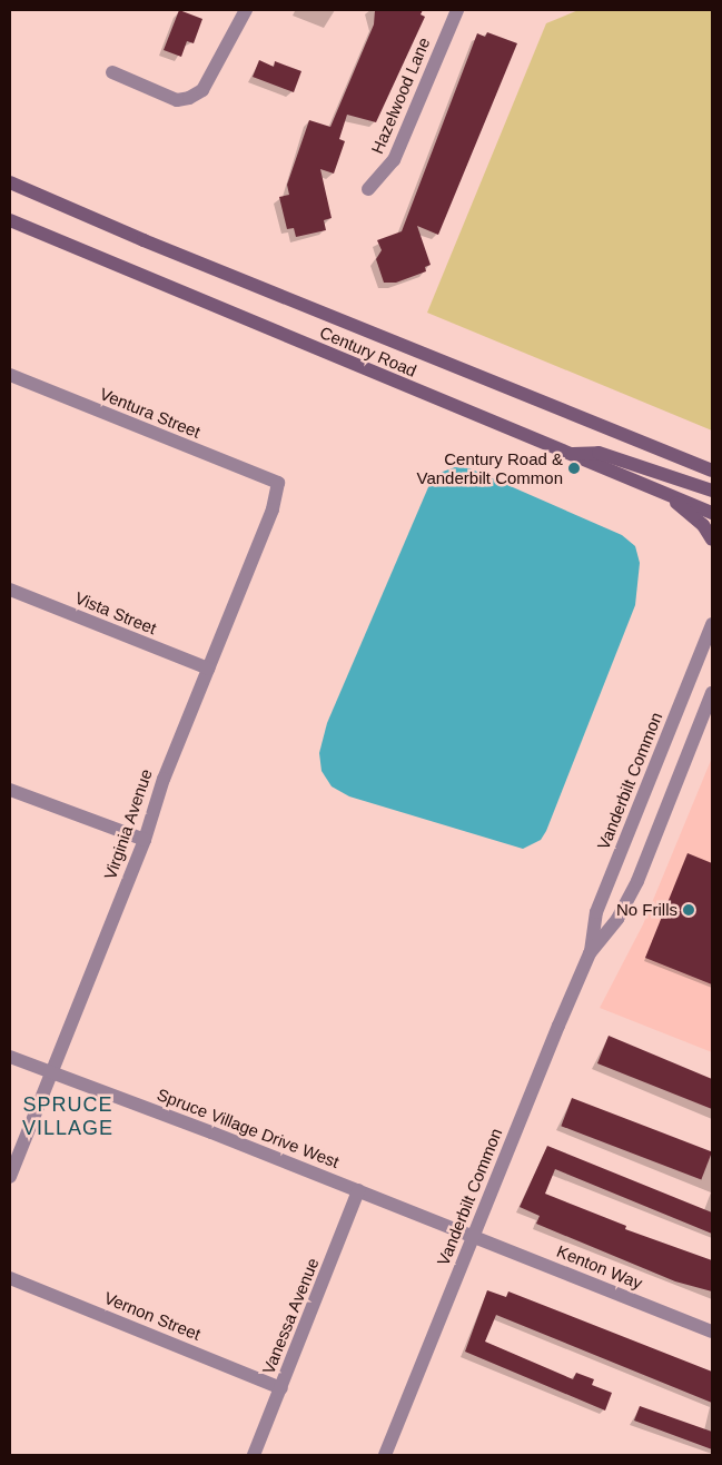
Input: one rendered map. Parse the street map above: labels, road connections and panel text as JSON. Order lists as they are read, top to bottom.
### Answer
{
  "streets": {
    "main road": ["Century Road"],
    "street": [
      "Hazelwood Lane",
      "Ventura Street",
      "Vista Street",
      "Vanderbilt Common",
      "Virginia Avenue",
      "Spruce Village Drive West",
      "Kenton Way",
      "Vernon Street",
      "Vanessa Avenue"
    ]
  },
  "crossings": [
    ["Ventura Street", "Virginia Avenue"],
    ["Vista Street", "Virginia Avenue"],
    ["Vanderbilt Common", "Spruce Village Drive West"],
    ["Vanderbilt Common", "Kenton Way"],
    ["Virginia Avenue", "Spruce Village Drive West"],
    ["Spruce Village Drive West", "Kenton Way"],
    ["Spruce Village Drive West", "Vanessa Avenue"],
    ["Vernon Street", "Vanessa Avenue"]
  ],
  "districts": ["SPRUCE VILLAGE"],
  "places": ["Century Road & Vanderbilt Common", "No Frills"]
}
